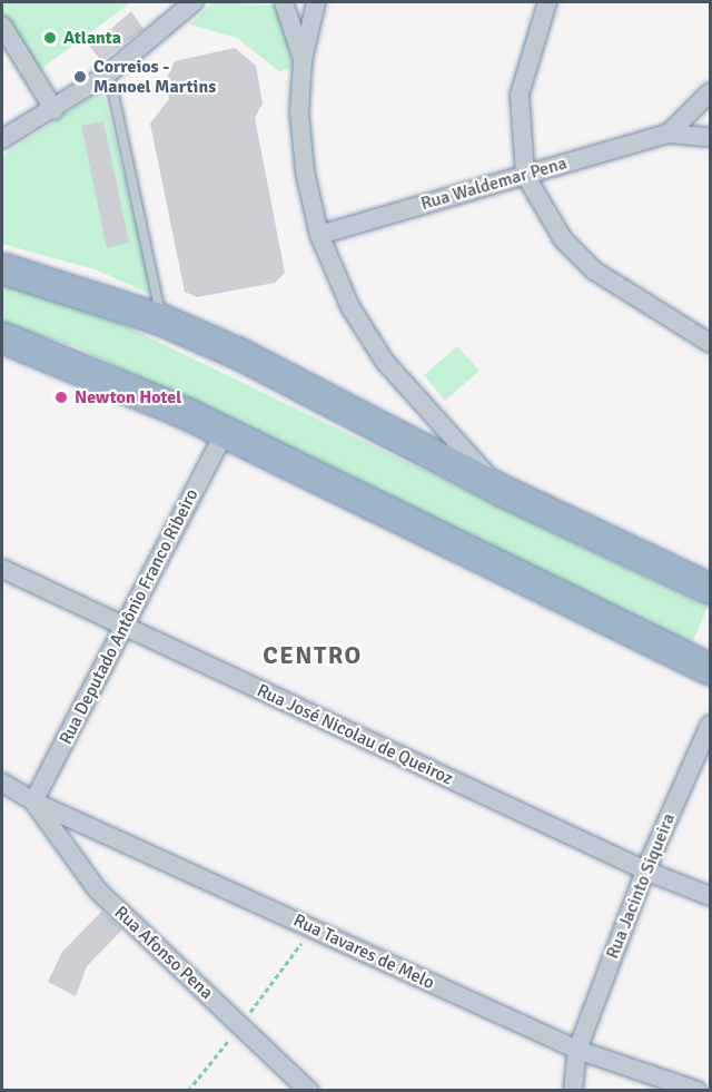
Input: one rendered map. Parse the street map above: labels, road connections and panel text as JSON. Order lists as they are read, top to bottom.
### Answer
{
  "streets": {
    "street": [
      "Rua Waldemar Pena",
      "Rua Deputado Antônio Franco Ribeiro",
      "Rua José Nicolau de Queiroz",
      "Rua Jacinto Siqueira",
      "Rua Tavares de Melo",
      "Rua Afonso Pena"
    ]
  },
  "crossings": [
    ["Rua Deputado Antônio Franco Ribeiro", "Rua José Nicolau de Queiroz"],
    ["Rua Deputado Antônio Franco Ribeiro", "Rua Tavares de Melo"],
    ["Rua Deputado Antônio Franco Ribeiro", "Rua Afonso Pena"],
    ["Rua José Nicolau de Queiroz", "Rua Jacinto Siqueira"],
    ["Rua Jacinto Siqueira", "Rua Tavares de Melo"],
    ["Rua Tavares de Melo", "Rua Afonso Pena"]
  ],
  "districts": ["CENTRO"],
  "places": ["Atlanta", "Correios - Manoel Martins", "Newton Hotel"]
}
